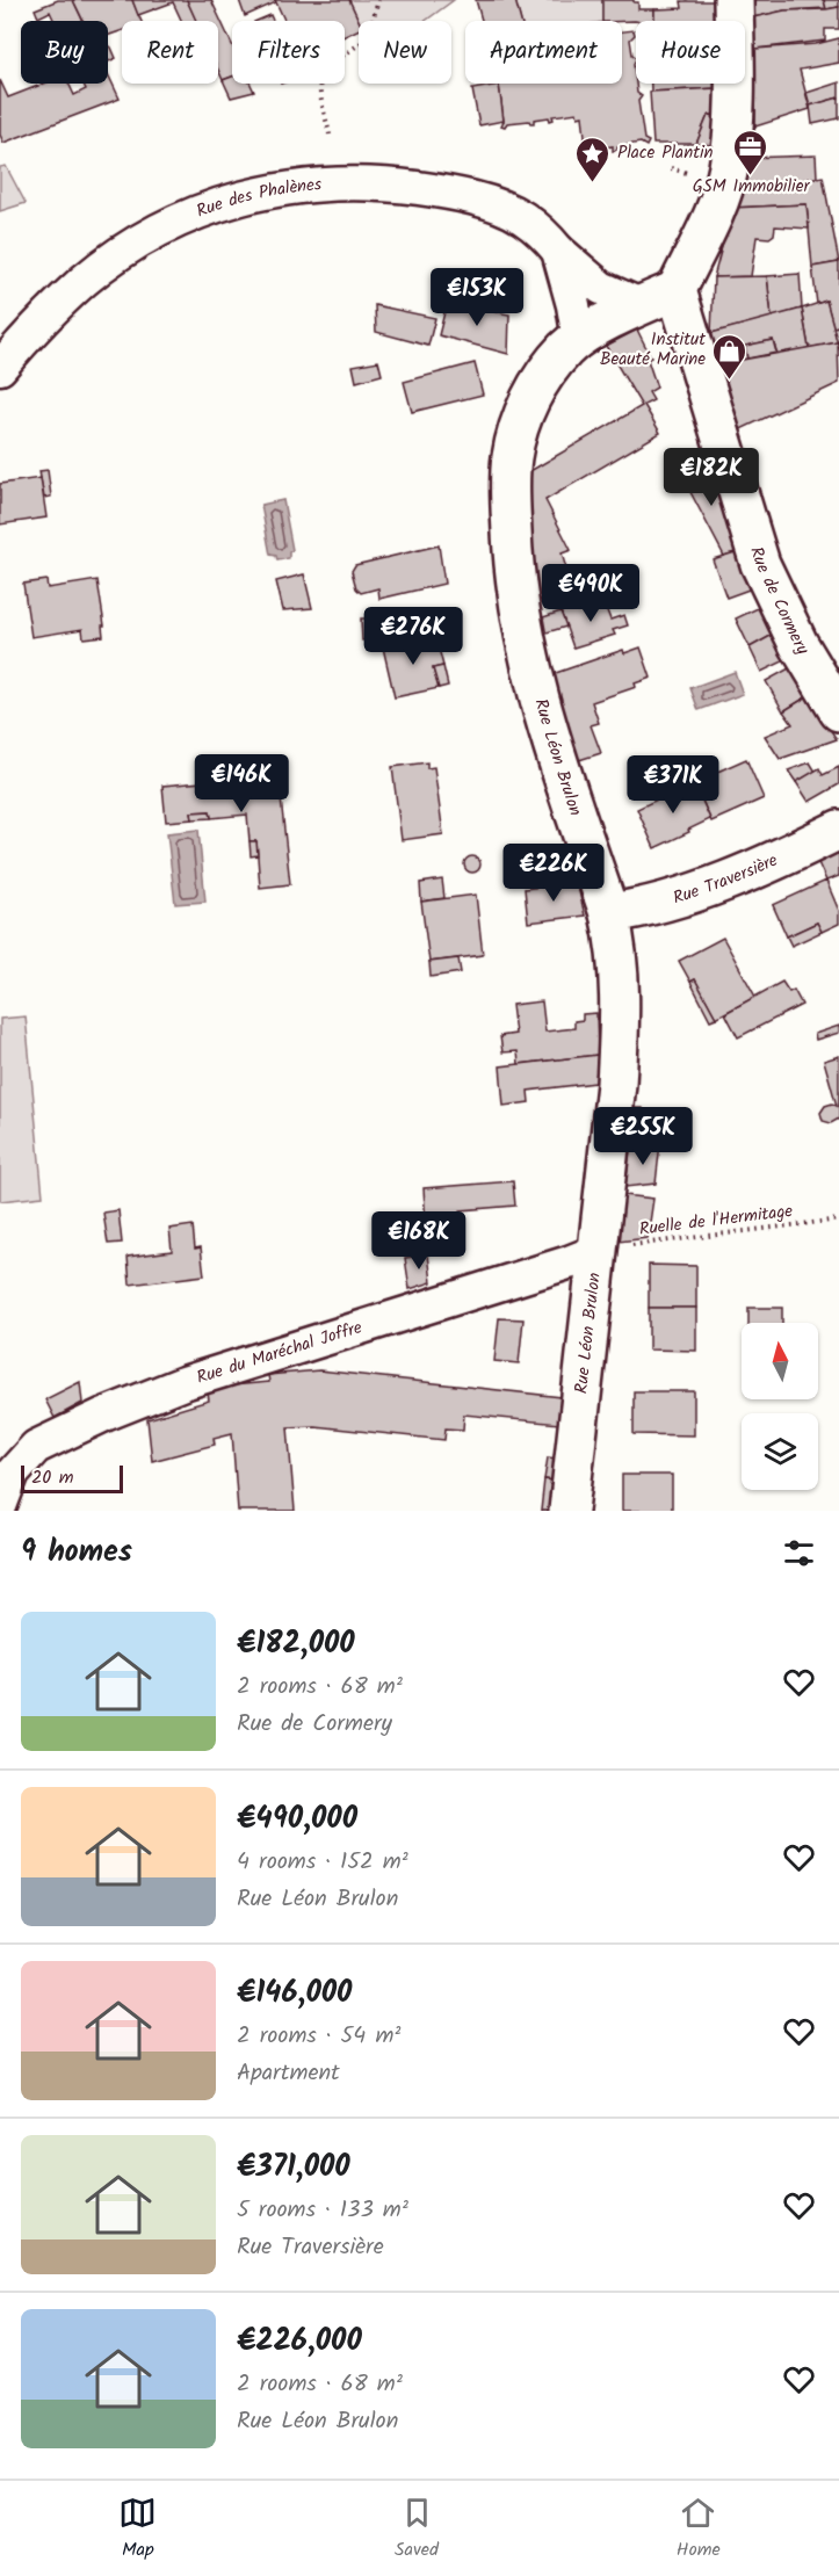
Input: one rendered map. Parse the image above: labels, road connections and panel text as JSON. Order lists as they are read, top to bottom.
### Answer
{
  "streets": {
    "main road": ["Rue de Cormery", "Rue Léon Brulon", "Rue Traversière"],
    "street": ["Rue des Phalènes", "Rue du Maréchal Joffre"],
    "path": ["Ruelle de l'Hermitage"]
  },
  "crossings": [
    ["Rue des Phalènes", "Rue Léon Brulon"],
    ["Rue de Cormery", "Rue Léon Brulon"],
    ["Rue Léon Brulon", "Rue Traversière"],
    ["Rue Léon Brulon", "Ruelle de l'Hermitage"],
    ["Rue Léon Brulon", "Rue du Maréchal Joffre"],
    ["Ruelle de l'Hermitage", "Rue du Maréchal Joffre"]
  ],
  "places": {
    "office": ["GSM Immobilier"],
    "place": ["Place Plantin"],
    "shop": ["Institut Beauté Marine"]
  },
  "scale_bar": "20 m",
  "north": "top",
  "page": {
    "chip": [
      "Buy",
      "Rent",
      "Filters",
      "New",
      "Apartment",
      "House"
    ],
    "price": [
      "€153K",
      "€182K",
      "€490K",
      "€276K",
      "€146K",
      "€371K",
      "€226K",
      "€255K",
      "€168K"
    ],
    "scale": "20 m",
    "heading": "9 homes",
    "list": [
      {
        "name": "€182,000",
        "note": "2 rooms · 68 m² · Rue de Cormery"
      },
      {
        "name": "€490,000",
        "note": "4 rooms · 152 m² · Rue Léon Brulon"
      },
      {
        "name": "€146,000",
        "note": "2 rooms · 54 m² · Apartment"
      },
      {
        "name": "€371,000",
        "note": "5 rooms · 133 m² · Rue Traversière"
      },
      {
        "name": "€226,000",
        "note": "2 rooms · 68 m² · Rue Léon Brulon"
      }
    ],
    "tabs": ["Map", "Saved", "Home"]
  }
}
